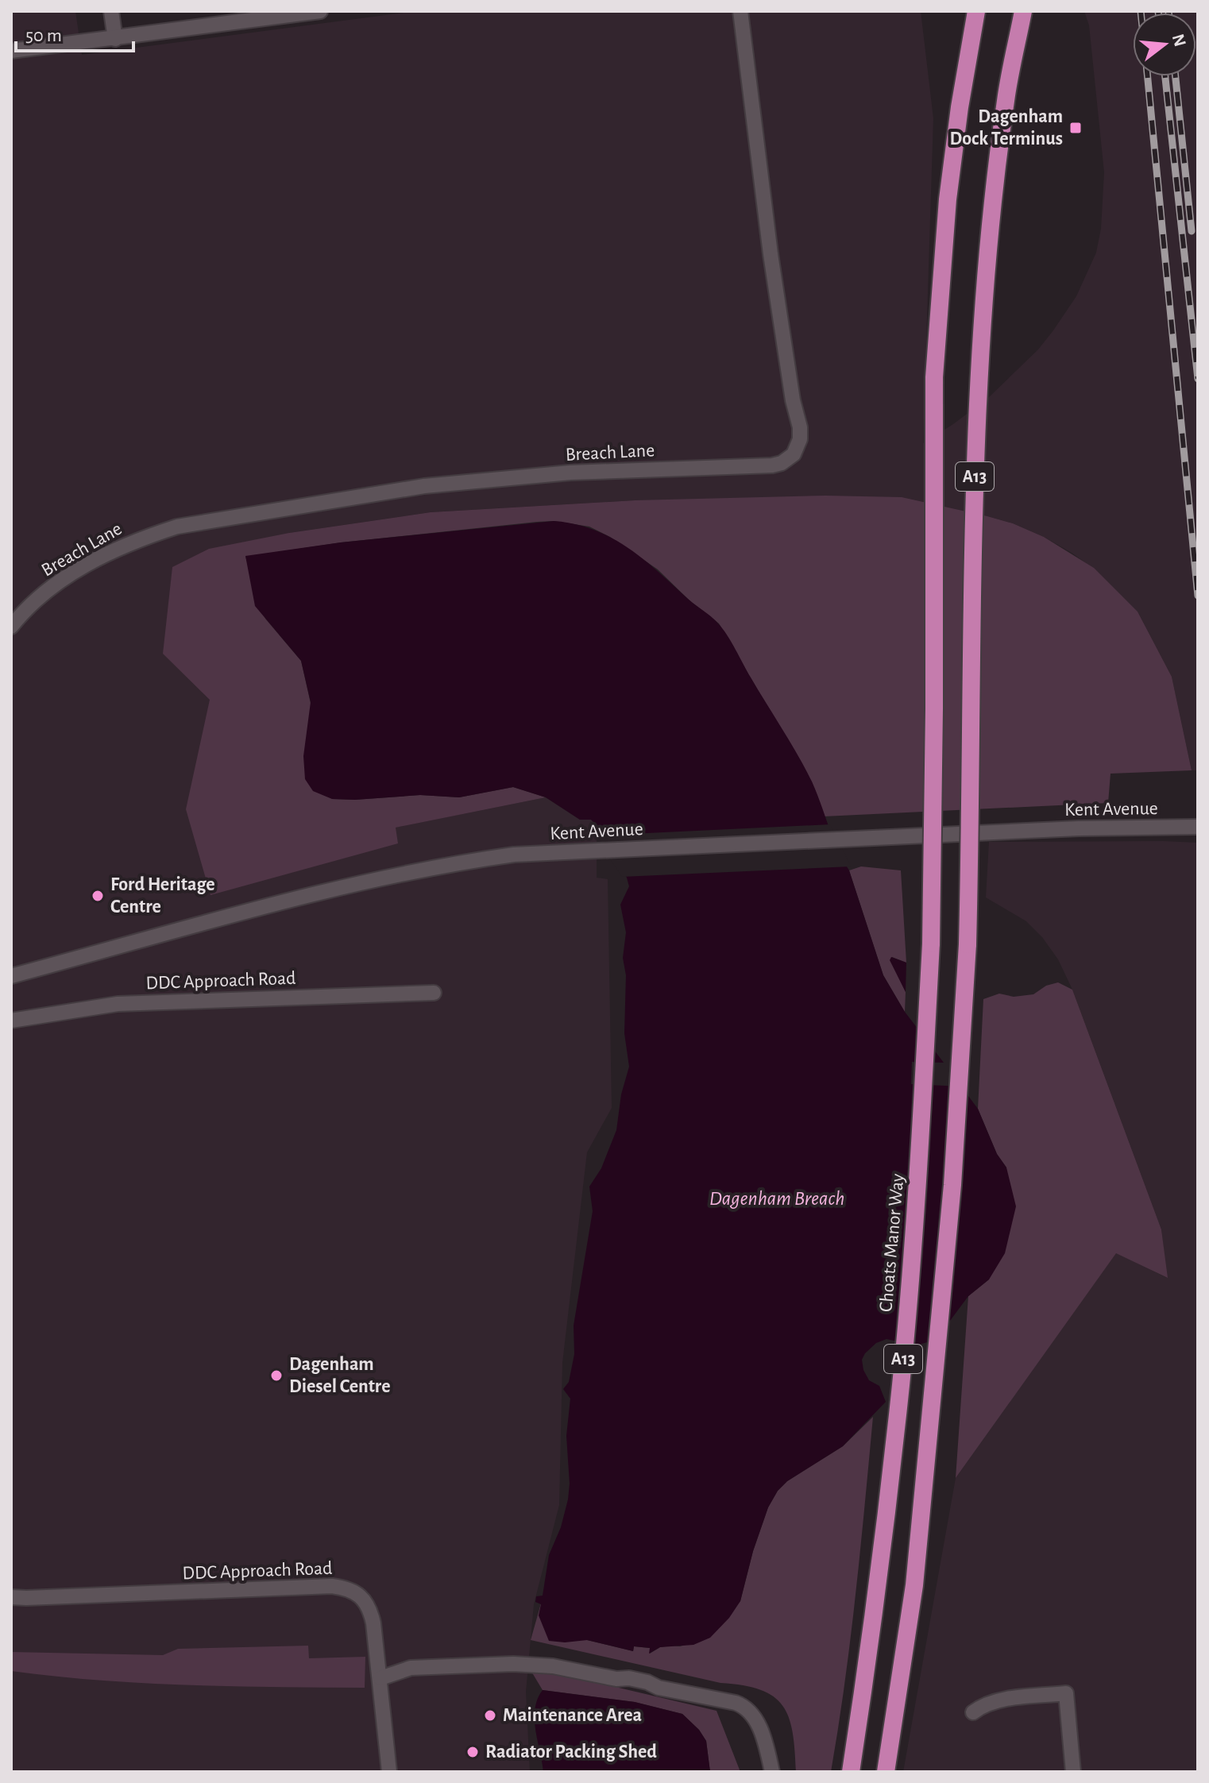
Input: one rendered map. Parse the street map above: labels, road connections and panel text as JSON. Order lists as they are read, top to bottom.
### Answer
{
  "streets": {
    "highway": ["A13", "Choats Manor Way"],
    "street": ["Breach Lane", "Kent Avenue", "DDC Approach Road"]
  },
  "water": ["Dagenham Breach"],
  "places": {
    "transit": ["Dagenham Dock Terminus"],
    "other": [
      "Ford Heritage Centre",
      "Dagenham Diesel Centre",
      "Maintenance Area",
      "Radiator Packing Shed"
    ]
  },
  "scale_bar": "50 m",
  "north": "right"
}
